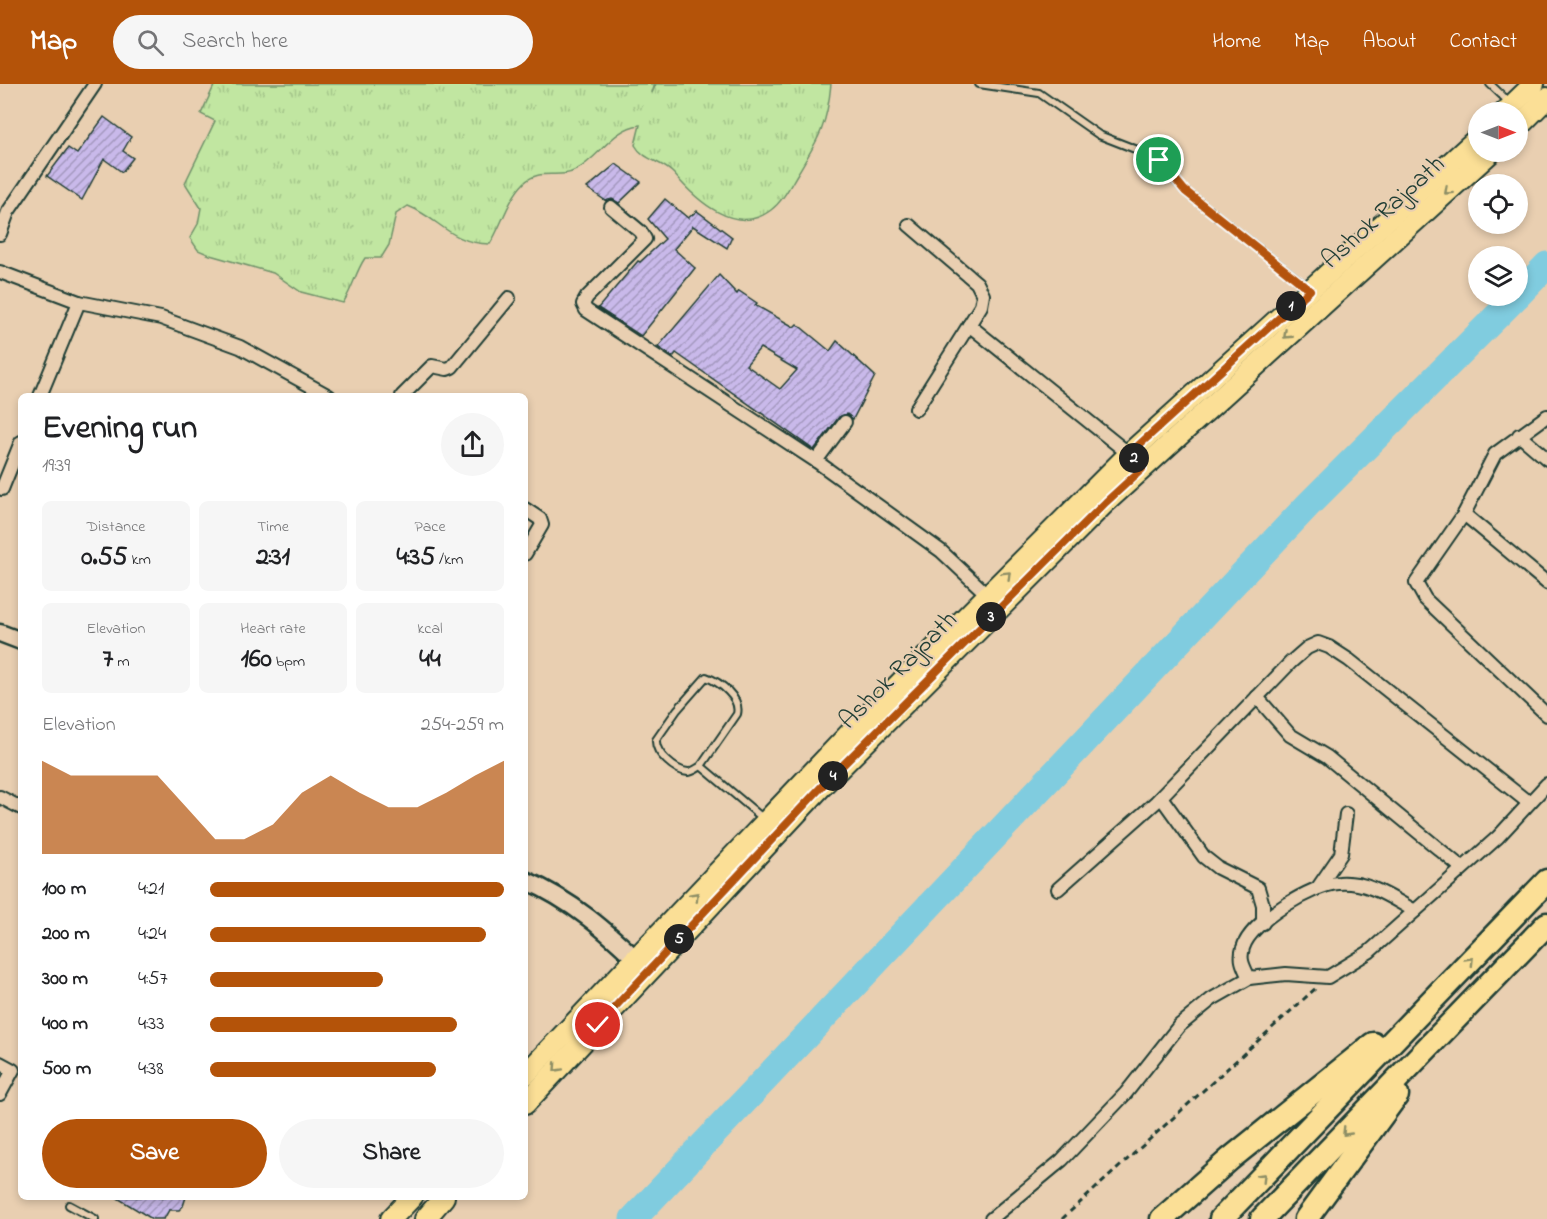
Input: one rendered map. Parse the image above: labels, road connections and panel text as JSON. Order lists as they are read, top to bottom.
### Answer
{
  "streets": {
    "main road": ["Ashok Rajpath"]
  },
  "north": "right",
  "page": {
    "header": "Map",
    "search": "Search here",
    "nav": [
      "Home",
      "Map",
      "About",
      "Contact"
    ],
    "pins": [
      "1",
      "2",
      "3",
      "4",
      "5"
    ],
    "heading": ["Evening run", "19:39"],
    "stats": [
      ["Distance", "0.55 km"],
      ["Time", "2:31"],
      ["Pace", "4:35 /km"],
      ["Elevation", "7 m"],
      ["Heart rate", "160 bpm"],
      ["kcal", "44"]
    ],
    "chart": ["Elevation", "254–259 m"],
    "list": [
      {
        "name": "100 m",
        "note": "4:21"
      },
      {
        "name": "200 m",
        "note": "4:24"
      },
      {
        "name": "300 m",
        "note": "4:57"
      },
      {
        "name": "400 m",
        "note": "4:33"
      },
      {
        "name": "500 m",
        "note": "4:38"
      }
    ],
    "buttons": ["Save", "Share"]
  }
}
